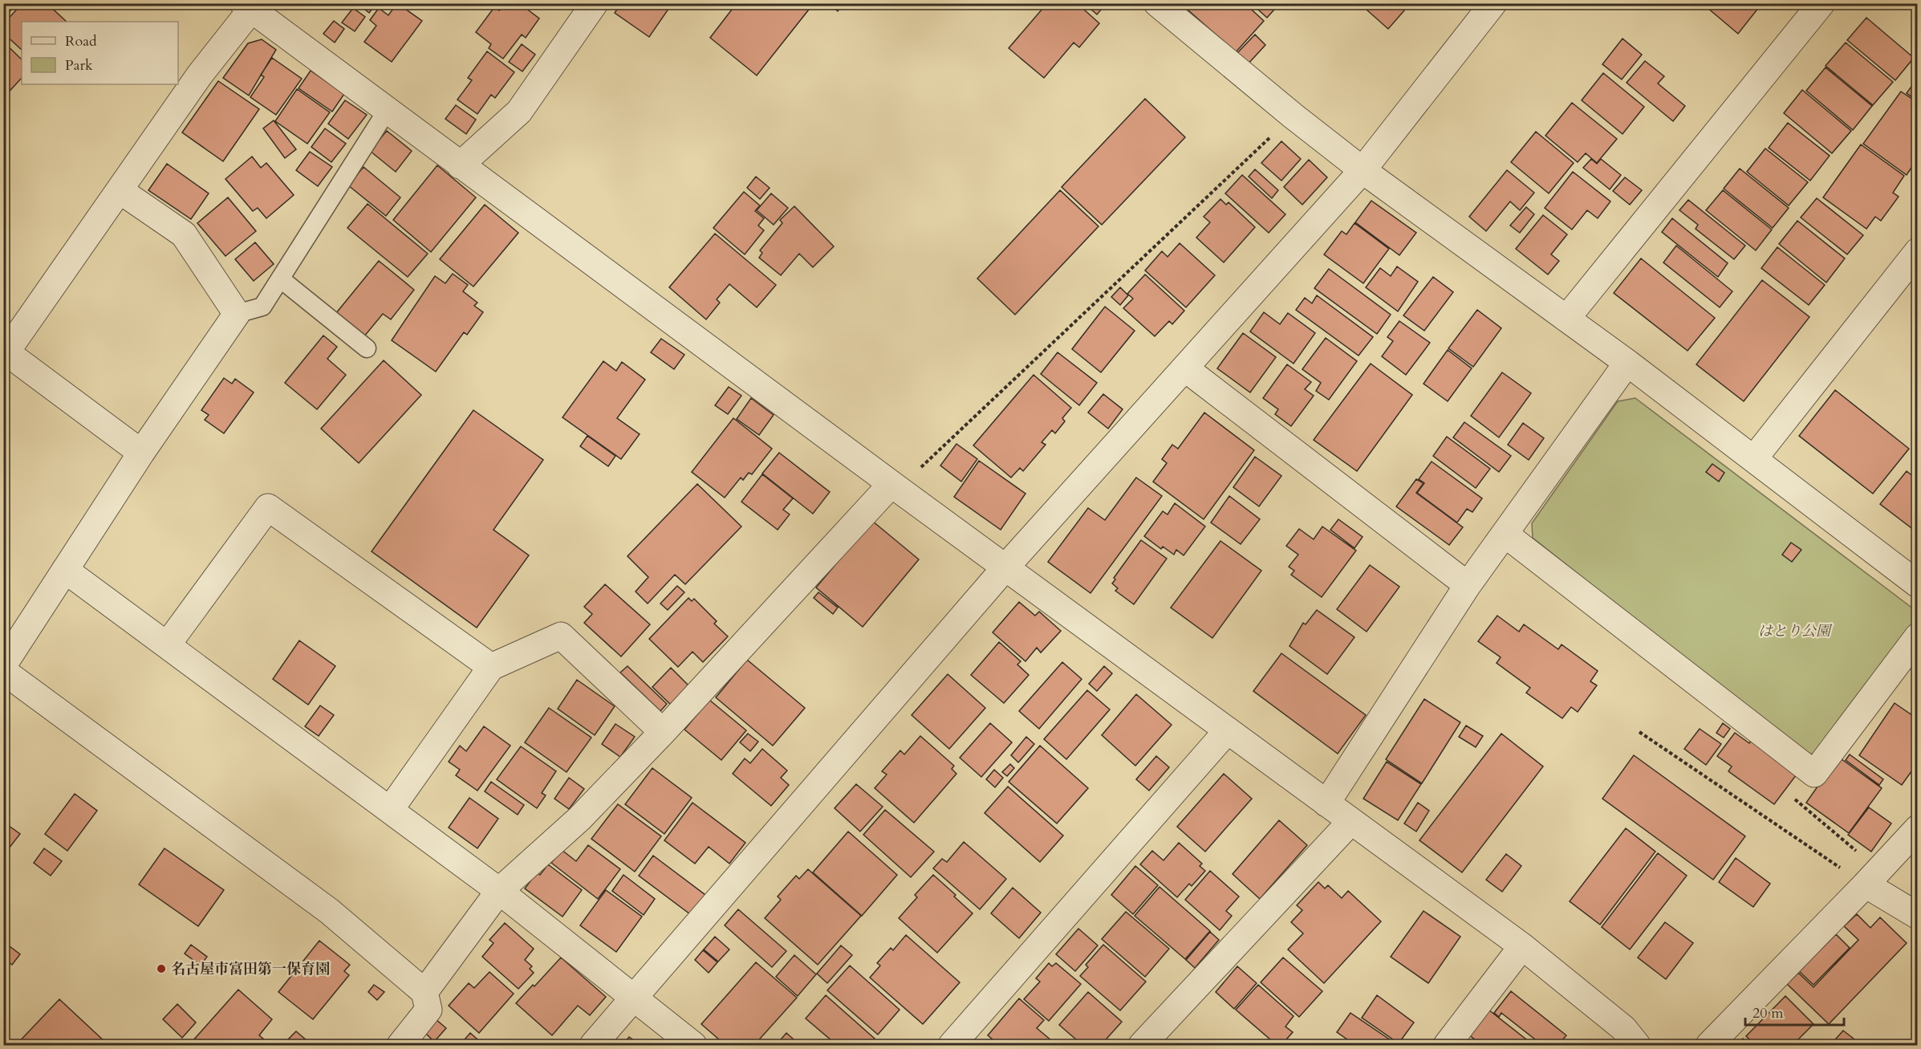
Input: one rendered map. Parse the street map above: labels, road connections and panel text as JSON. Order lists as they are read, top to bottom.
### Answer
{
  "parks": ["はとり公園"],
  "places": ["名古屋市富田第一保育園"],
  "legend": ["Road", "Park"],
  "scale_bar": "20 m"
}
